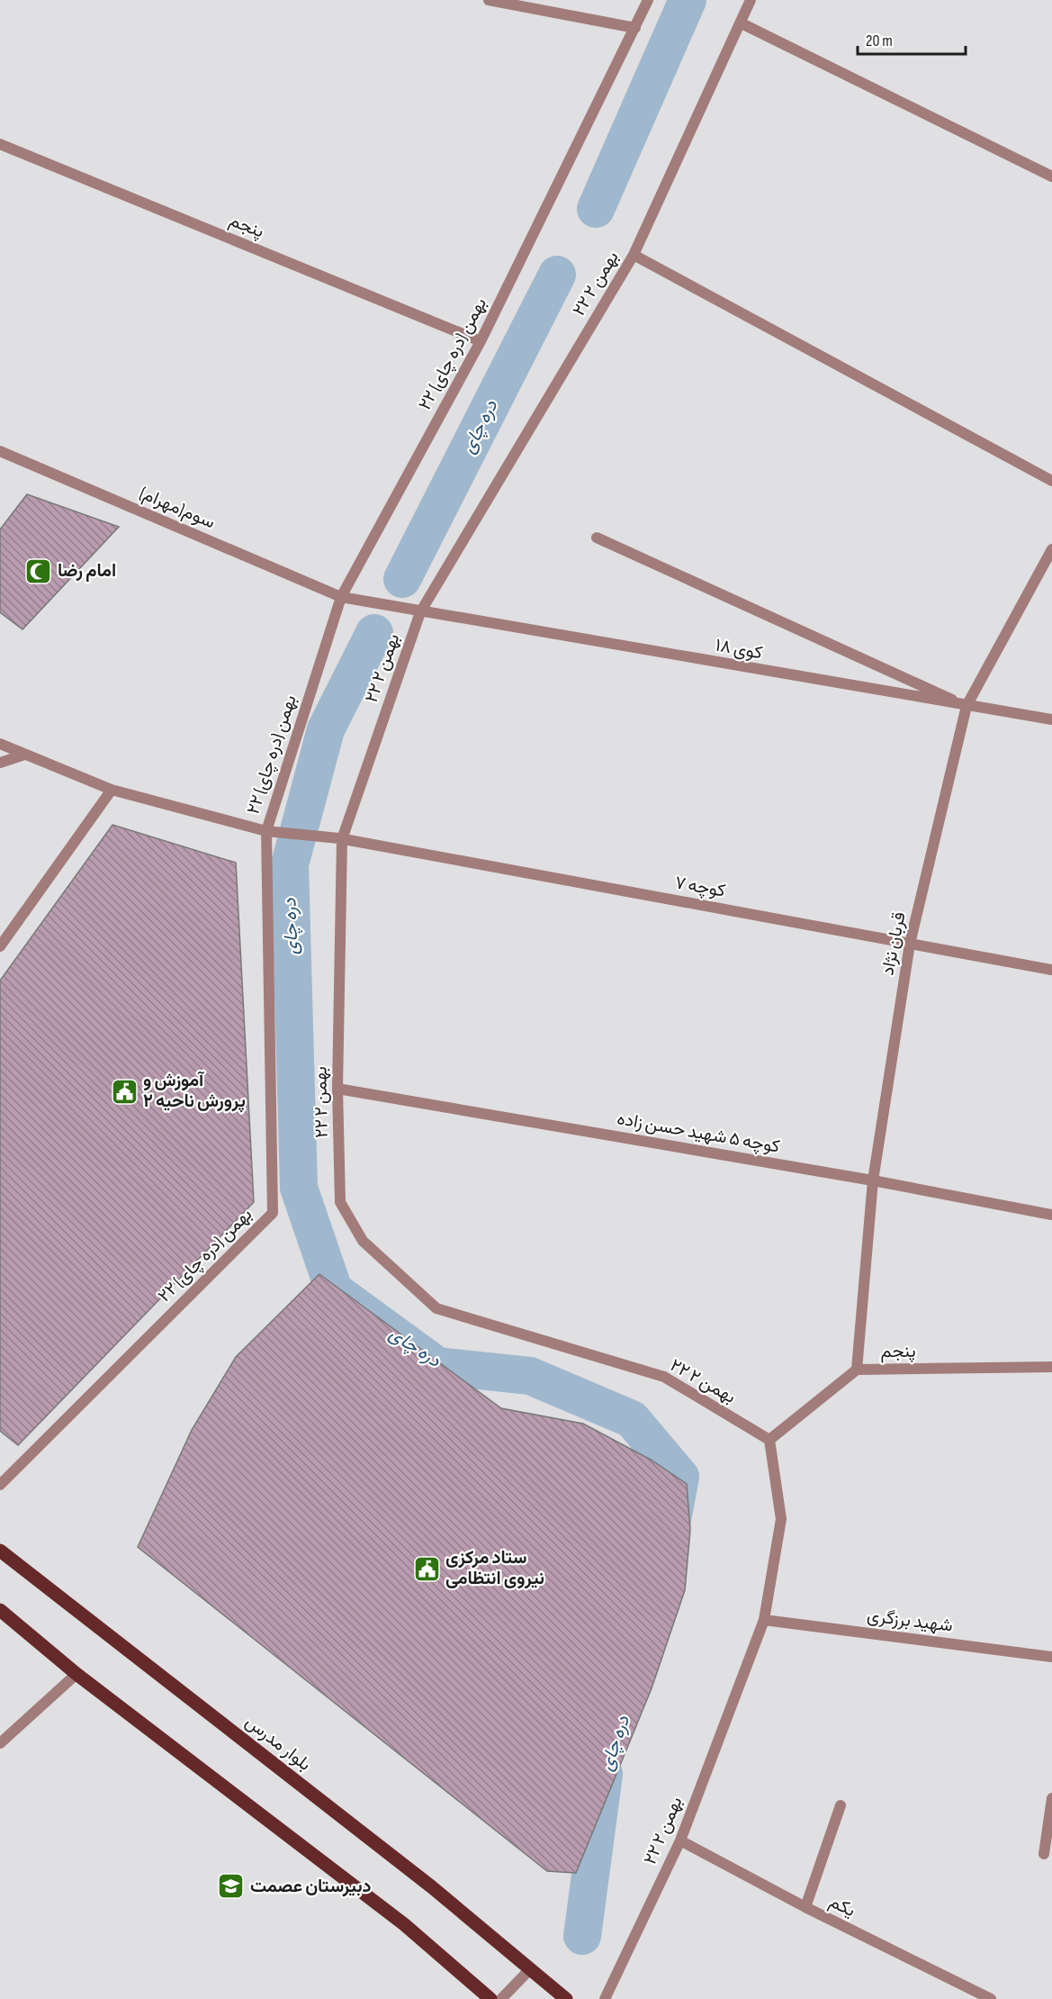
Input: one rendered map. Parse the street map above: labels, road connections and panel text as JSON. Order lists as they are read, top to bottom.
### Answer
{
  "streets": {
    "main road": ["بلوار مدرس"],
    "street": [
      "پنجم",
      "۲۲ بهمن ۲",
      "۲۲ بهمن (دره چای)",
      "سوم(مهرام)",
      "کوی ۱۸",
      "کوچه ۷",
      "قربان نژاد",
      "کوچه ۵ شهید حسن زاده",
      "شهید برزگری",
      "یکم"
    ]
  },
  "crossings": [
    ["پنجم", "۲۲ بهمن ۲"],
    ["پنجم", "۲۲ بهمن (دره چای)"],
    ["پنجم", "قربان نژاد"],
    ["۲۲ بهمن ۲", "سوم(مهرام)"],
    ["۲۲ بهمن ۲", "کوی ۱۸"],
    ["۲۲ بهمن ۲", "کوچه ۷"],
    ["۲۲ بهمن ۲", "کوچه ۵ شهید حسن زاده"],
    ["۲۲ بهمن ۲", "شهید برزگری"],
    ["۲۲ بهمن ۲", "یکم"],
    ["۲۲ بهمن (دره چای)", "سوم(مهرام)"],
    ["۲۲ بهمن (دره چای)", "کوچه ۷"],
    ["سوم(مهرام)", "کوی ۱۸"],
    ["کوی ۱۸", "قربان نژاد"],
    ["کوچه ۷", "قربان نژاد"],
    ["قربان نژاد", "کوچه ۵ شهید حسن زاده"]
  ],
  "water": ["دره چای"],
  "places": {
    "mosque": ["امام رضا"],
    "public building": ["آموزش و پرورش ناحیه ۲", "ستاد مرکزی نیروی انتظامی"],
    "school or university": ["دبیرستان عصمت"]
  },
  "scale_bar": "20 m"
}
